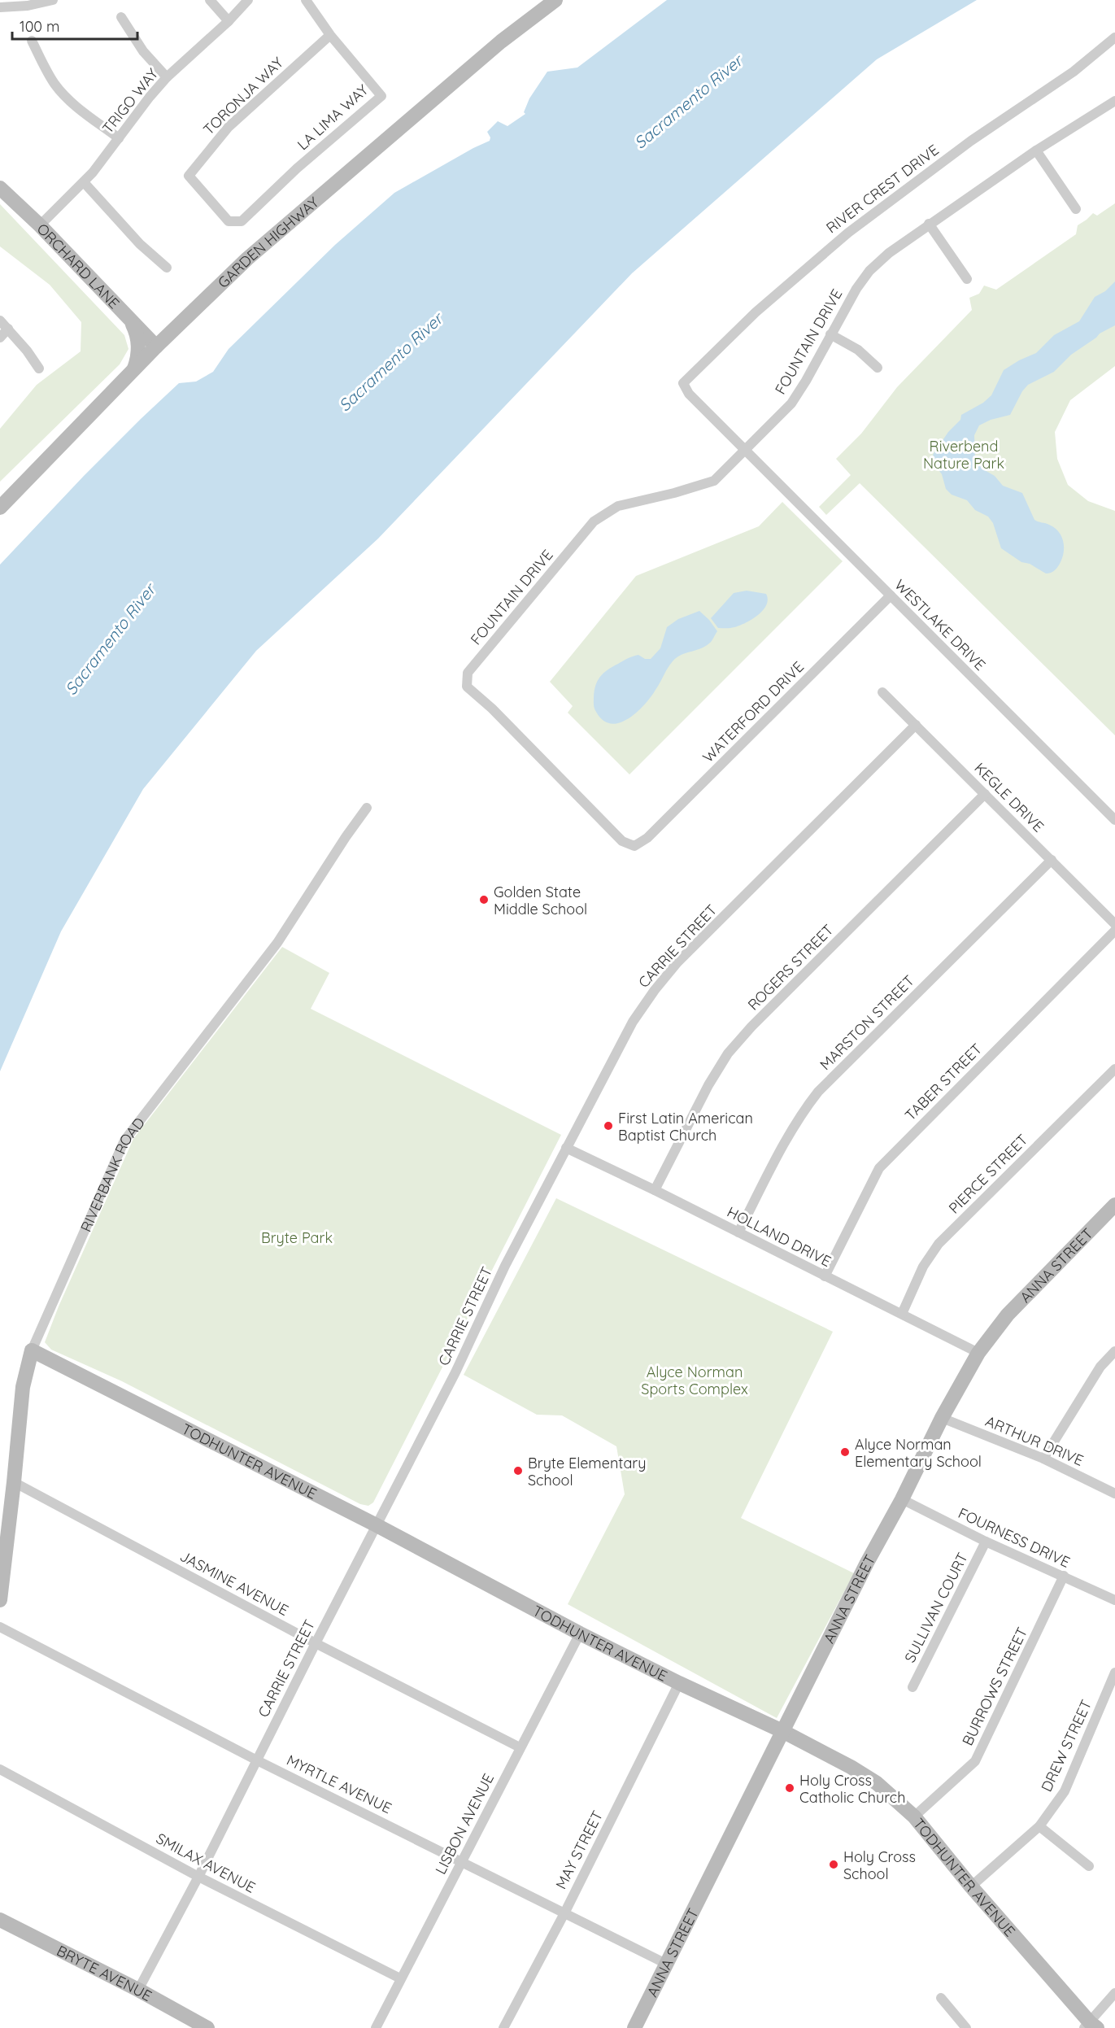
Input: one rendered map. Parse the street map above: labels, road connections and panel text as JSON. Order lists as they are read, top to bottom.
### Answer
{
  "streets": {
    "street": [
      "TORONJA WAY",
      "TRIGO WAY",
      "LA LIMA WAY",
      "RIVER CREST DRIVE",
      "GARDEN HIGHWAY",
      "ORCHARD LANE",
      "FOUNTAIN DRIVE",
      "WESTLAKE DRIVE",
      "WATERFORD DRIVE",
      "KEGLE DRIVE",
      "CARRIE STREET",
      "ROGERS STREET",
      "MARSTON STREET",
      "TABER STREET",
      "PIERCE STREET",
      "RIVERBANK ROAD",
      "HOLLAND DRIVE",
      "ANNA STREET",
      "ARTHUR DRIVE",
      "TODHUNTER AVENUE",
      "FOURNESS DRIVE",
      "JASMINE AVENUE",
      "SULLIVAN COURT",
      "BURROWS STREET",
      "DREW STREET",
      "MYRTLE AVENUE",
      "LISBON AVENUE",
      "MAY STREET",
      "SMILAX AVENUE",
      "BRYTE AVENUE"
    ]
  },
  "crossings": [
    ["TORONJA WAY", "LA LIMA WAY"],
    ["TRIGO WAY", "ORCHARD LANE"],
    ["RIVER CREST DRIVE", "WESTLAKE DRIVE"],
    ["GARDEN HIGHWAY", "ORCHARD LANE"],
    ["FOUNTAIN DRIVE", "WESTLAKE DRIVE"],
    ["FOUNTAIN DRIVE", "WATERFORD DRIVE"],
    ["WESTLAKE DRIVE", "WATERFORD DRIVE"],
    ["KEGLE DRIVE", "CARRIE STREET"],
    ["KEGLE DRIVE", "ROGERS STREET"],
    ["KEGLE DRIVE", "MARSTON STREET"],
    ["CARRIE STREET", "HOLLAND DRIVE"],
    ["CARRIE STREET", "TODHUNTER AVENUE"],
    ["CARRIE STREET", "JASMINE AVENUE"],
    ["CARRIE STREET", "MYRTLE AVENUE"],
    ["CARRIE STREET", "SMILAX AVENUE"],
    ["CARRIE STREET", "BRYTE AVENUE"],
    ["ROGERS STREET", "HOLLAND DRIVE"],
    ["MARSTON STREET", "HOLLAND DRIVE"],
    ["TABER STREET", "HOLLAND DRIVE"],
    ["PIERCE STREET", "HOLLAND DRIVE"],
    ["RIVERBANK ROAD", "TODHUNTER AVENUE"],
    ["RIVERBANK ROAD", "JASMINE AVENUE"],
    ["HOLLAND DRIVE", "ANNA STREET"],
    ["ANNA STREET", "ARTHUR DRIVE"],
    ["ANNA STREET", "TODHUNTER AVENUE"],
    ["ANNA STREET", "FOURNESS DRIVE"],
    ["ANNA STREET", "MYRTLE AVENUE"],
    ["TODHUNTER AVENUE", "BURROWS STREET"],
    ["TODHUNTER AVENUE", "DREW STREET"],
    ["TODHUNTER AVENUE", "LISBON AVENUE"],
    ["TODHUNTER AVENUE", "MAY STREET"],
    ["FOURNESS DRIVE", "SULLIVAN COURT"],
    ["FOURNESS DRIVE", "BURROWS STREET"],
    ["JASMINE AVENUE", "LISBON AVENUE"],
    ["MYRTLE AVENUE", "LISBON AVENUE"],
    ["MYRTLE AVENUE", "MAY STREET"],
    ["LISBON AVENUE", "SMILAX AVENUE"]
  ],
  "water": ["Sacramento River"],
  "parks": ["Riverbend Nature Park", "Bryte Park", "Alyce Norman Sports Complex"],
  "places": [
    "Golden State Middle School",
    "First Latin American Baptist Church",
    "Alyce Norman Elementary School",
    "Bryte Elementary School",
    "Holy Cross Catholic Church",
    "Holy Cross School"
  ],
  "scale_bar": "100 m"
}
